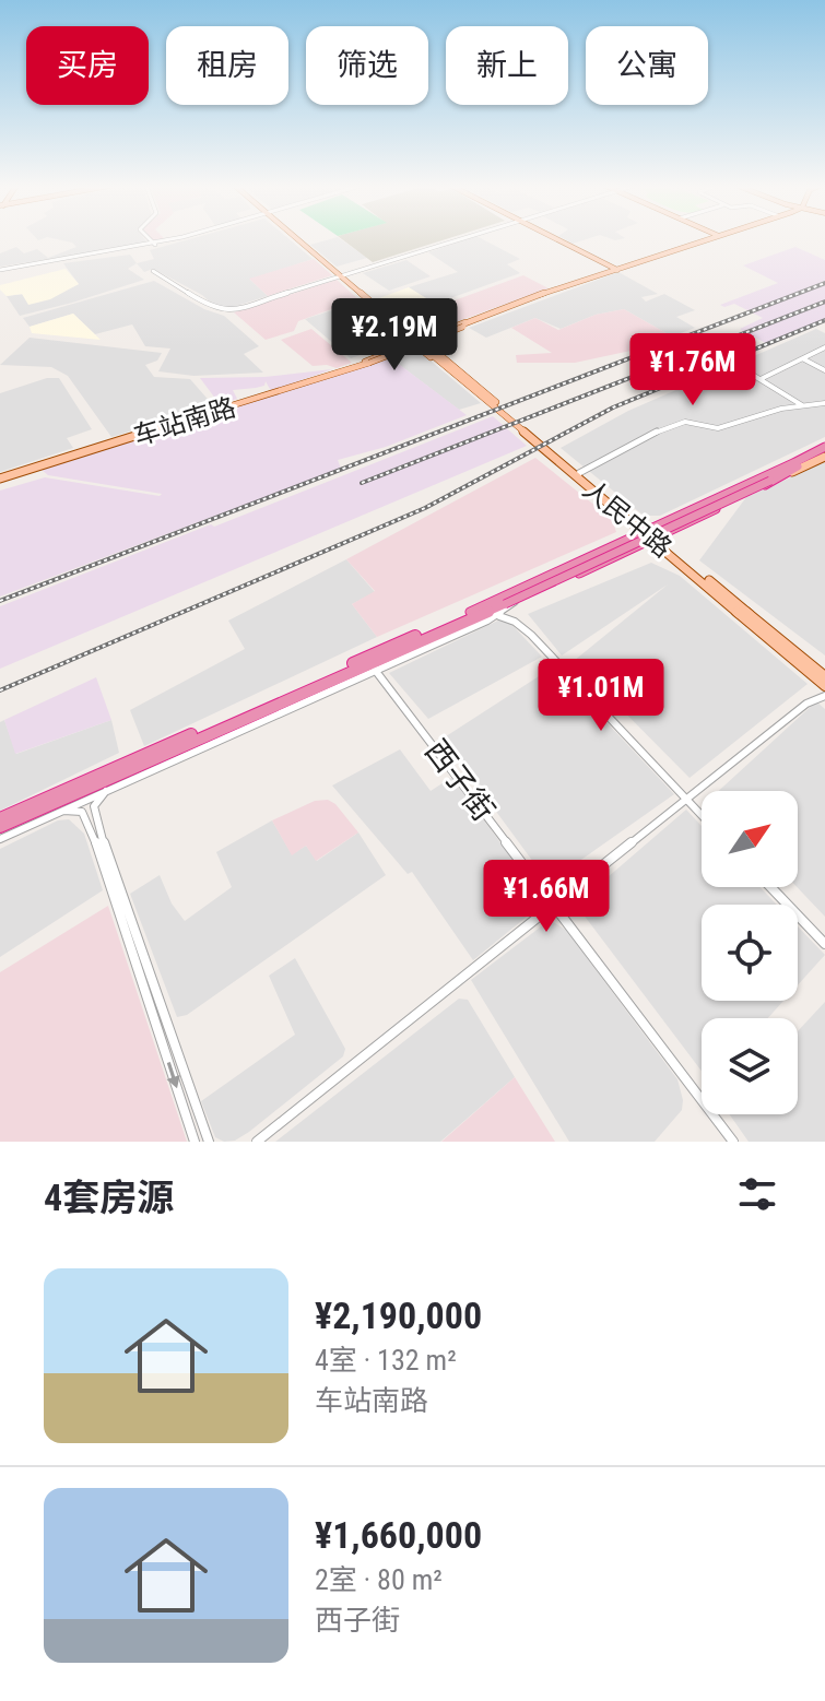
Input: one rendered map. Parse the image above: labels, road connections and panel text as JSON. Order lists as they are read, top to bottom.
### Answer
{
  "streets": {
    "main road": ["车站南路", "人民中路"],
    "street": ["西子街"]
  },
  "north": "top right",
  "page": {
    "chip": [
      "买房",
      "租房",
      "筛选",
      "新上",
      "公寓"
    ],
    "price": [
      "¥2.19M",
      "¥1.76M",
      "¥1.01M",
      "¥1.66M"
    ],
    "heading": "4套房源",
    "list": [
      {
        "name": "¥2,190,000",
        "note": "4室 · 132 m² · 车站南路"
      },
      {
        "name": "¥1,660,000",
        "note": "2室 · 80 m² · 西子街"
      }
    ]
  }
}
